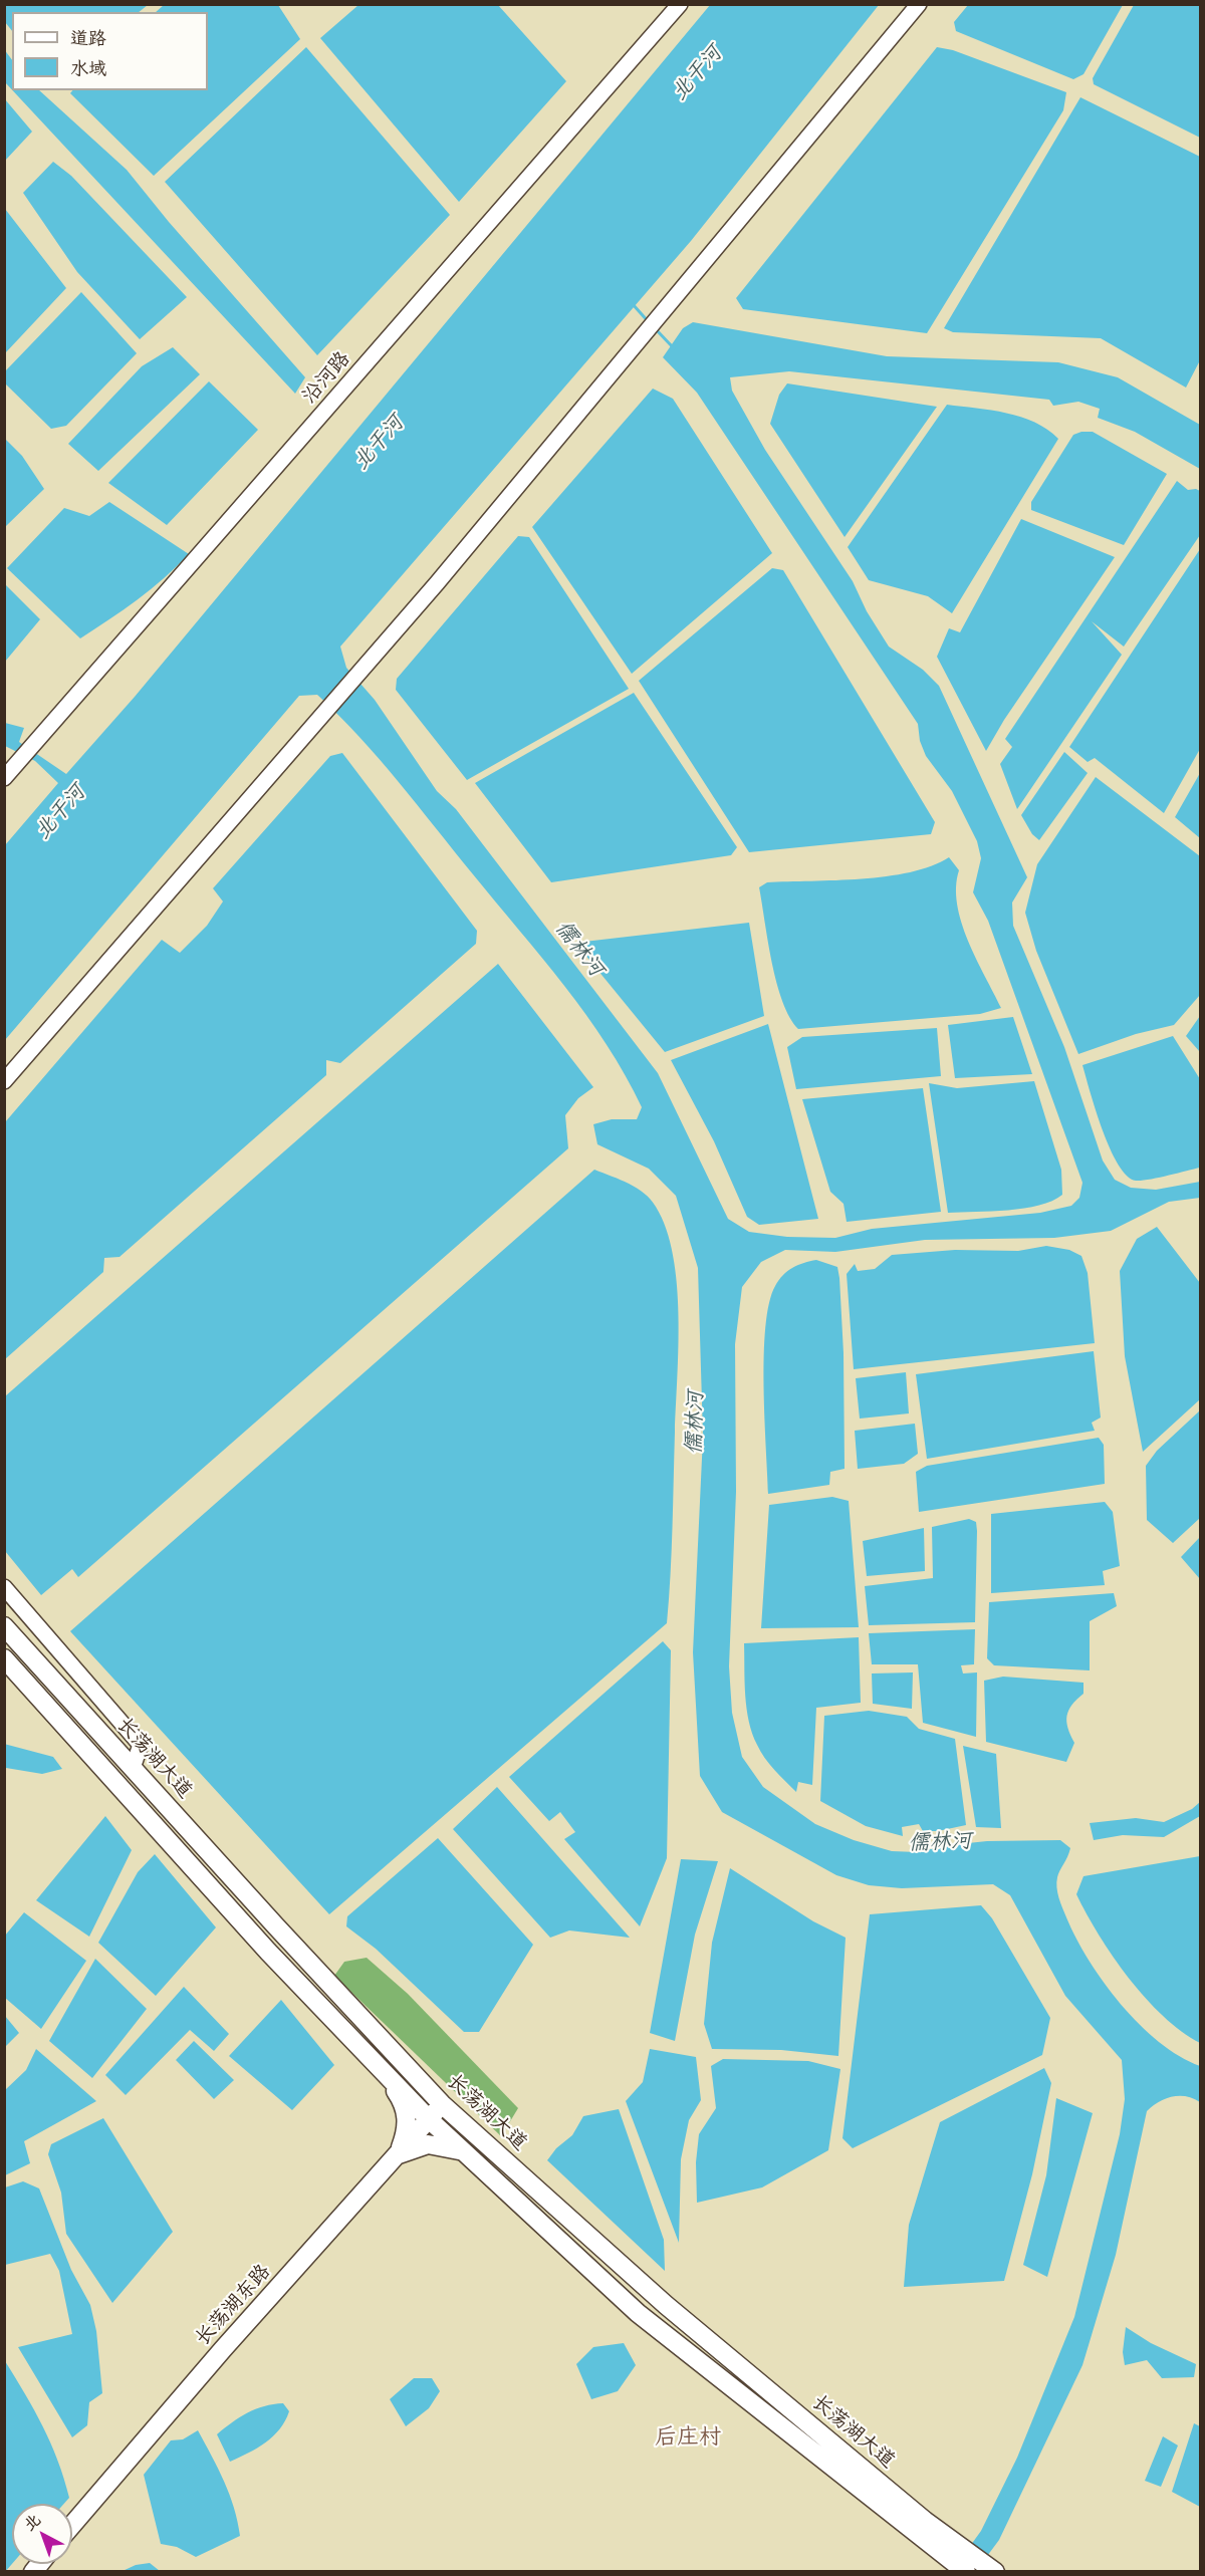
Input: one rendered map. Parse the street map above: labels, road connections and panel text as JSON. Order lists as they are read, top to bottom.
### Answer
{
  "streets": {
    "main road": ["长荡湖大道", "长荡湖东路"],
    "street": ["沿河路"]
  },
  "crossings": [
    ["长荡湖大道", "长荡湖东路"]
  ],
  "districts": ["后庄村"],
  "water": ["北干河", "儒林河"],
  "legend": ["道路", "水域"],
  "north": "top left"
}
